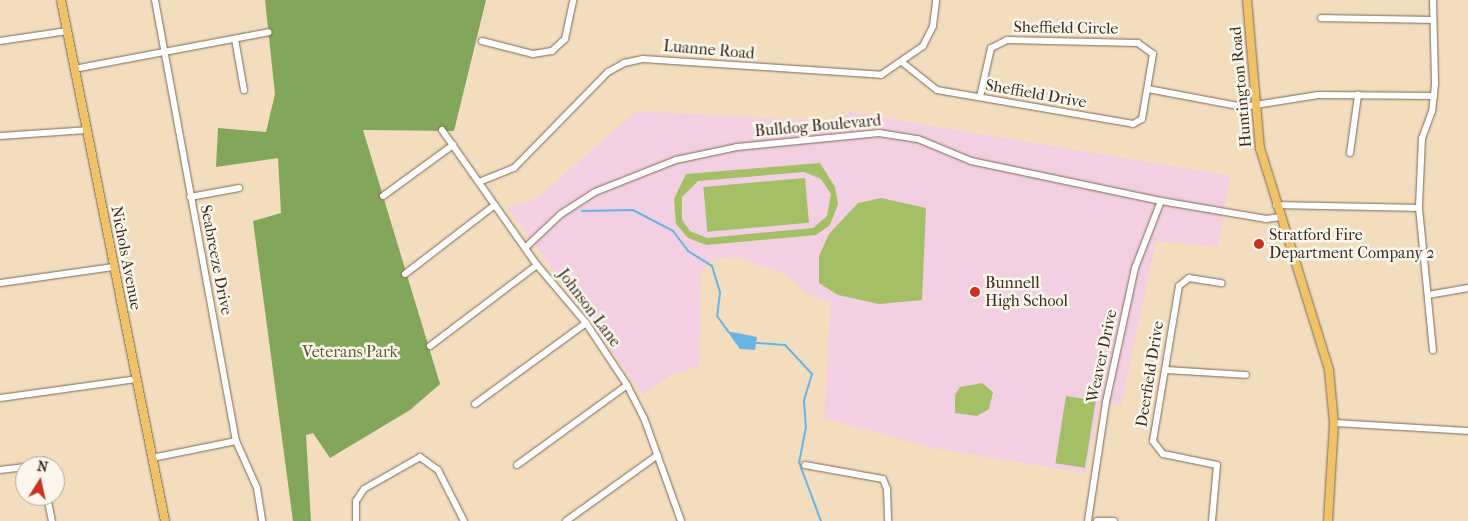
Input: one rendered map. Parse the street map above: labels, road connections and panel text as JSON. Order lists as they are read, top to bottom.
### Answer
{
  "streets": {
    "main road": ["Huntington Road", "Nichols Avenue"],
    "street": [
      "Sheffield Circle",
      "Luanne Road",
      "Sheffield Drive",
      "Bulldog Boulevard",
      "Seabreeze Drive",
      "Johnson Lane",
      "Weaver Drive",
      "Deerfield Drive"
    ]
  },
  "crossings": [
    ["Sheffield Circle", "Sheffield Drive"],
    ["Luanne Road", "Sheffield Drive"],
    ["Luanne Road", "Johnson Lane"],
    ["Huntington Road", "Bulldog Boulevard"],
    ["Bulldog Boulevard", "Johnson Lane"],
    ["Bulldog Boulevard", "Weaver Drive"]
  ],
  "parks": ["Veterans Park"],
  "places": ["Stratford Fire Department Company 2", "Bunnell High School"],
  "north": "top"
}
